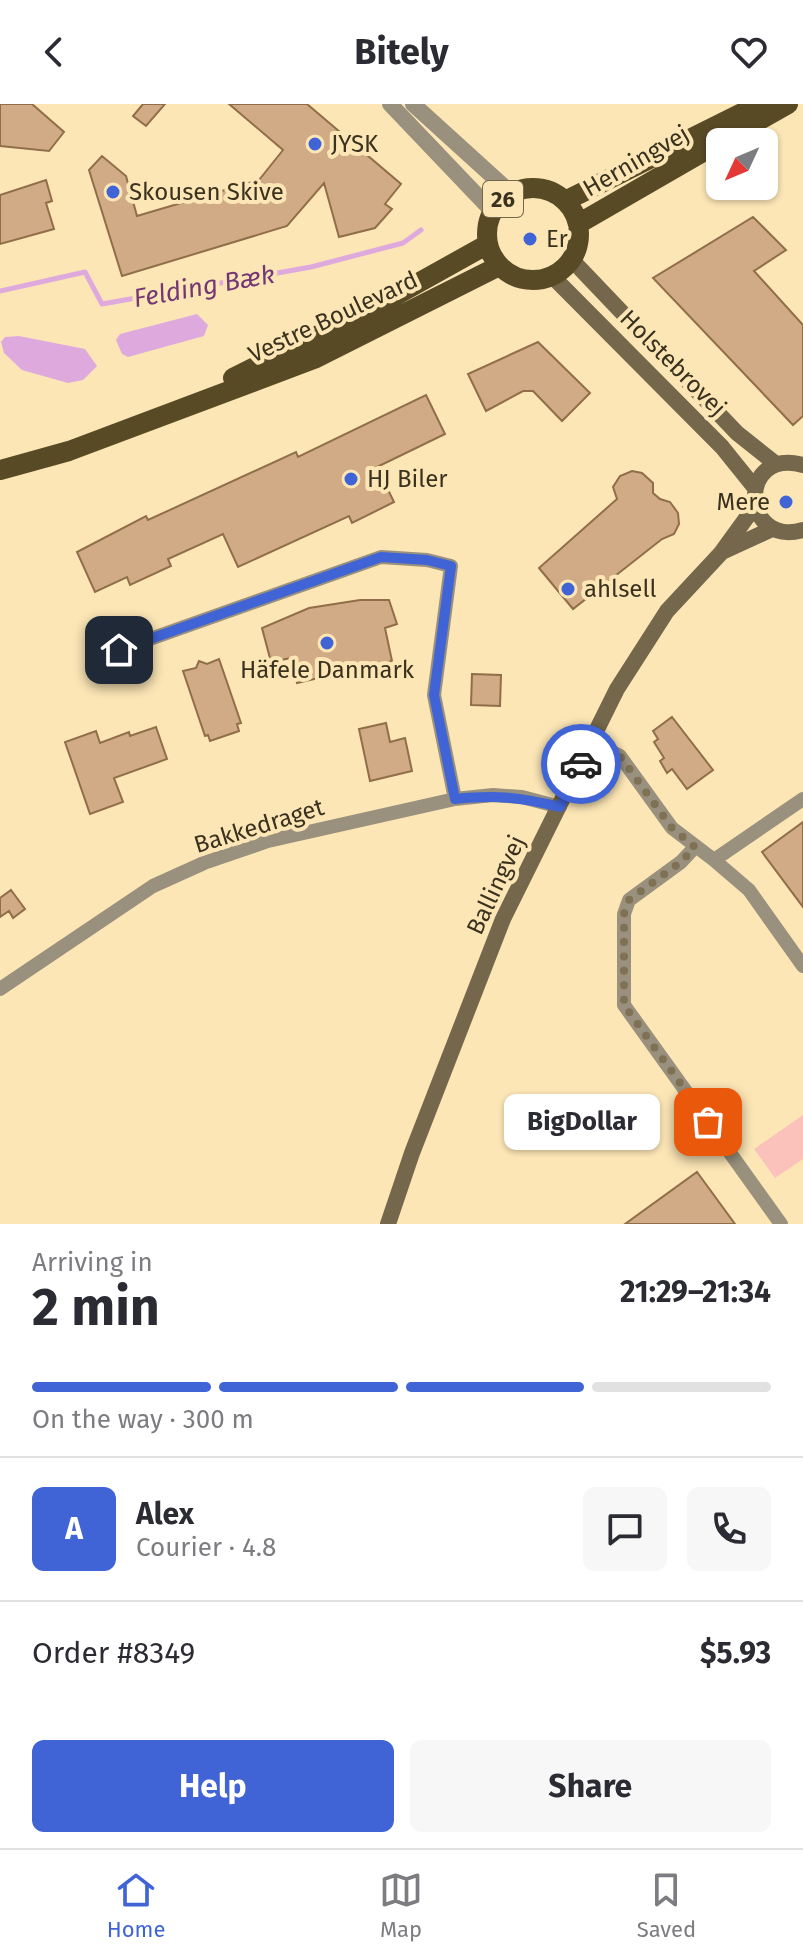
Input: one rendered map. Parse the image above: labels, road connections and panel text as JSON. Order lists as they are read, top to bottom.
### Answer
{
  "streets": {
    "main road": [
      "Herningvej",
      "26",
      "Vestre Boulevard",
      "Holstebrovej",
      "Ballingvej"
    ],
    "street": ["Bakkedraget"]
  },
  "crossings": [
    ["Herningvej", "26"],
    ["Herningvej", "Vestre Boulevard"],
    ["Herningvej", "Holstebrovej"],
    ["26", "Vestre Boulevard"],
    ["26", "Holstebrovej"],
    ["Vestre Boulevard", "Holstebrovej"],
    ["Bakkedraget", "Ballingvej"]
  ],
  "water": ["Felding Bæk"],
  "places": [
    "JYSK",
    "Skousen Skive",
    "Er",
    "HJ Biler",
    "Mere",
    "ahlsell",
    "Häfele Danmark",
    "BigDollar"
  ],
  "north": "bottom left",
  "page": {
    "header": "Bitely",
    "bubble": "BigDollar",
    "heading": ["2 min", "Arriving in", "21:29–21:34"],
    "panel": [
      "Alex",
      "Courier · 4.8",
      "Order #8349",
      "$5.93"
    ],
    "bar": "On the way · 300 m",
    "round": "A",
    "buttons": ["Help", "Share"],
    "tabs": ["Home", "Map", "Saved"]
  }
}
